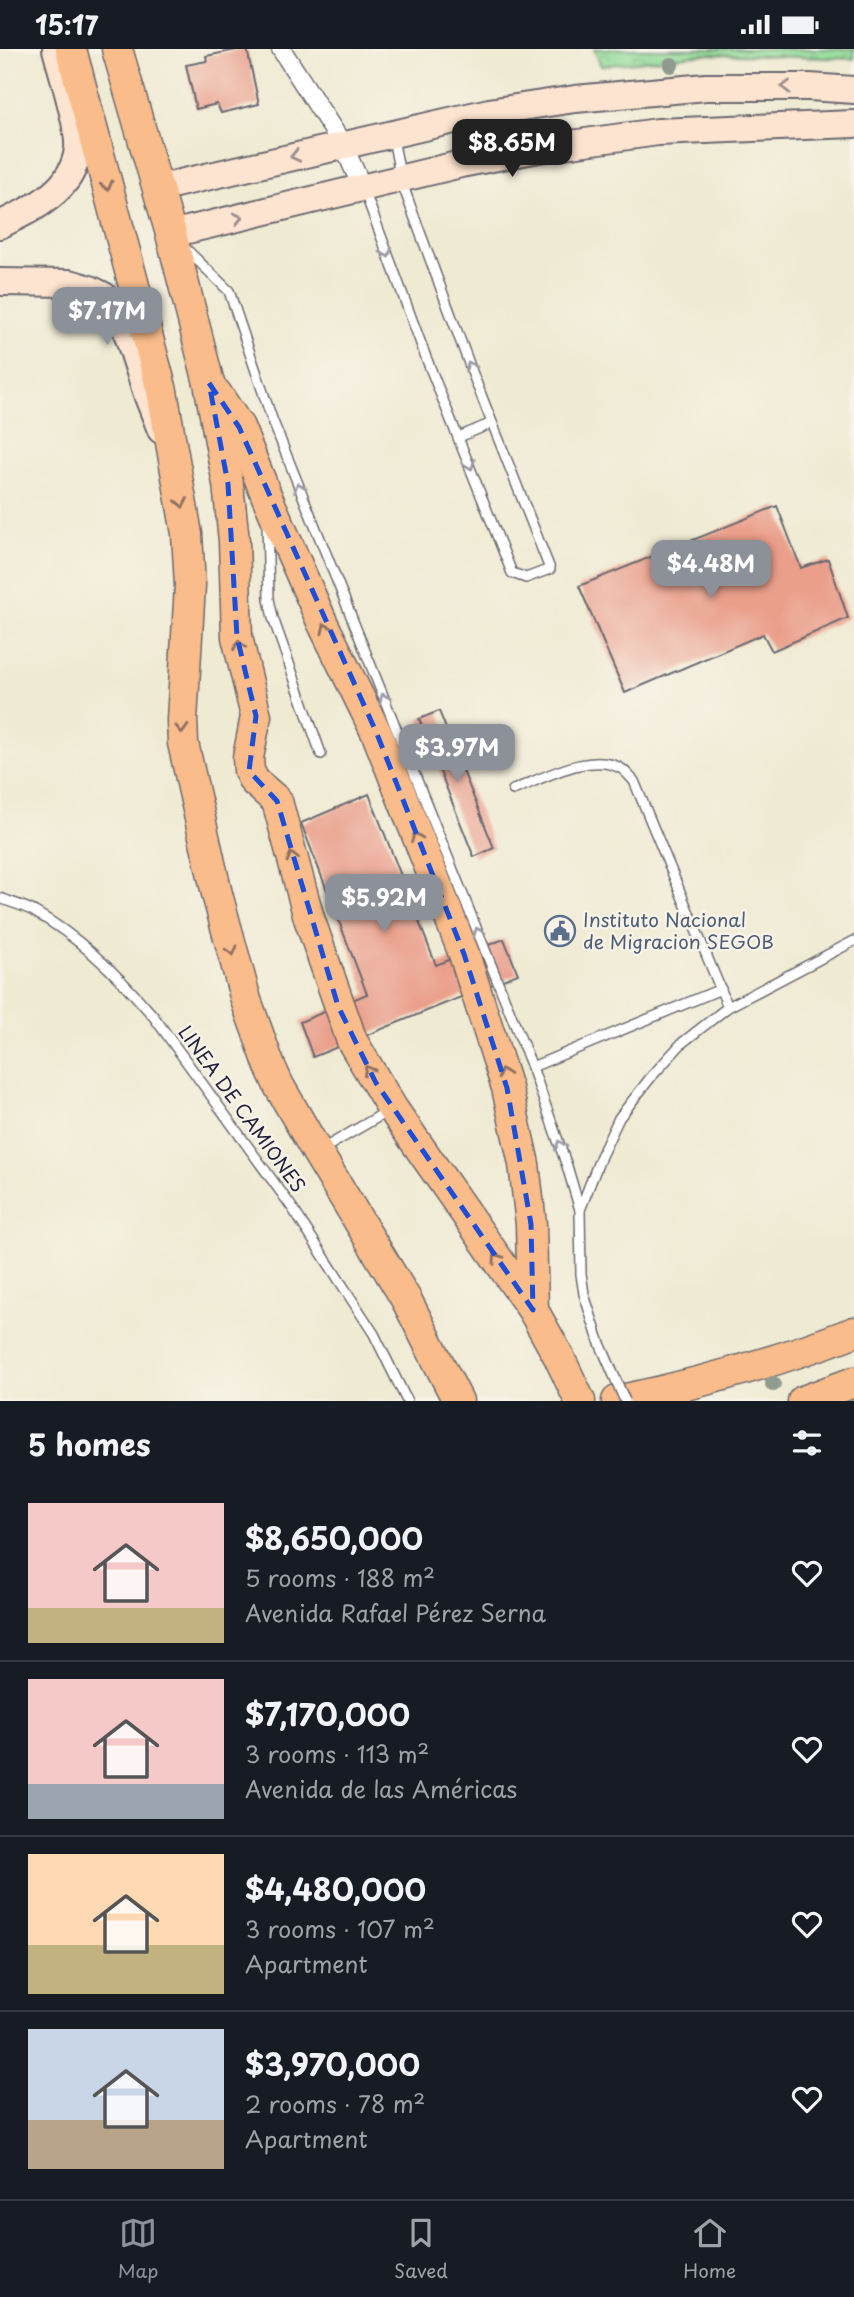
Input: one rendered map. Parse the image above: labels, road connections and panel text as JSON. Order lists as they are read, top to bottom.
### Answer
{
  "streets": {
    "lane": ["LINEA DE CAMIONES"]
  },
  "places": {
    "public building": ["Instituto Nacional de Migracion SEGOB"]
  },
  "page": {
    "status": "15:17",
    "price": [
      "$8.65M",
      "$7.17M",
      "$4.48M",
      "$3.97M",
      "$5.92M"
    ],
    "heading": "5 homes",
    "list": [
      {
        "name": "$8,650,000",
        "note": "5 rooms · 188 m² · Avenida Rafael Pérez Serna"
      },
      {
        "name": "$7,170,000",
        "note": "3 rooms · 113 m² · Avenida de las Américas"
      },
      {
        "name": "$4,480,000",
        "note": "3 rooms · 107 m² · Apartment"
      },
      {
        "name": "$3,970,000",
        "note": "2 rooms · 78 m² · Apartment"
      }
    ],
    "tabs": ["Map", "Saved", "Home"]
  }
}
